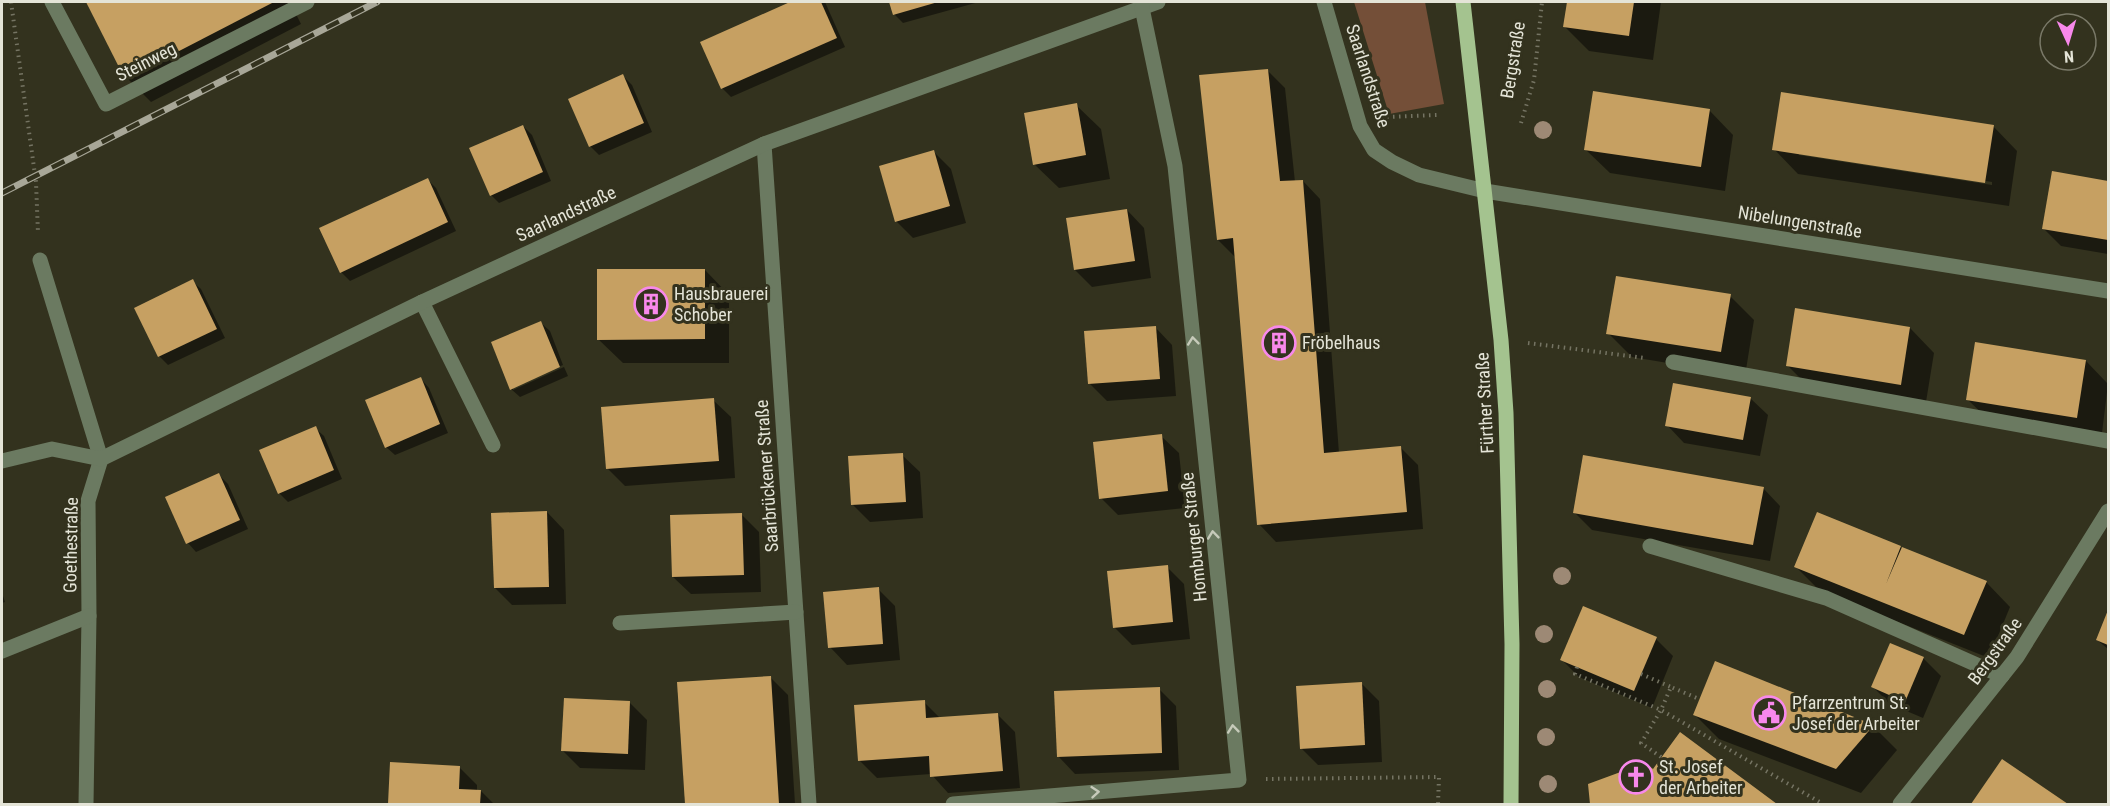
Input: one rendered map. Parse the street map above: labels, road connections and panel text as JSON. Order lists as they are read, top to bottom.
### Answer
{
  "streets": {
    "main road": ["Fürther Straße"],
    "street": [
      "Bergstraße",
      "Steinweg",
      "Saarlandstraße",
      "Nibelungenstraße",
      "Saarbrückener Straße",
      "Homburger Straße",
      "Goethestraße"
    ]
  },
  "crossings": [
    ["Saarlandstraße", "Nibelungenstraße"],
    ["Saarlandstraße", "Fürther Straße"],
    ["Saarlandstraße", "Saarbrückener Straße"],
    ["Saarlandstraße", "Homburger Straße"],
    ["Saarlandstraße", "Goethestraße"],
    ["Nibelungenstraße", "Fürther Straße"]
  ],
  "one_way": ["Homburger Straße"],
  "places": {
    "building": ["Hausbrauerei Schober", "Fröbelhaus"],
    "public building": ["Pfarrzentrum St. Josef der Arbeiter"],
    "church": ["St. Josef der Arbeiter"]
  },
  "north": "bottom"
}
